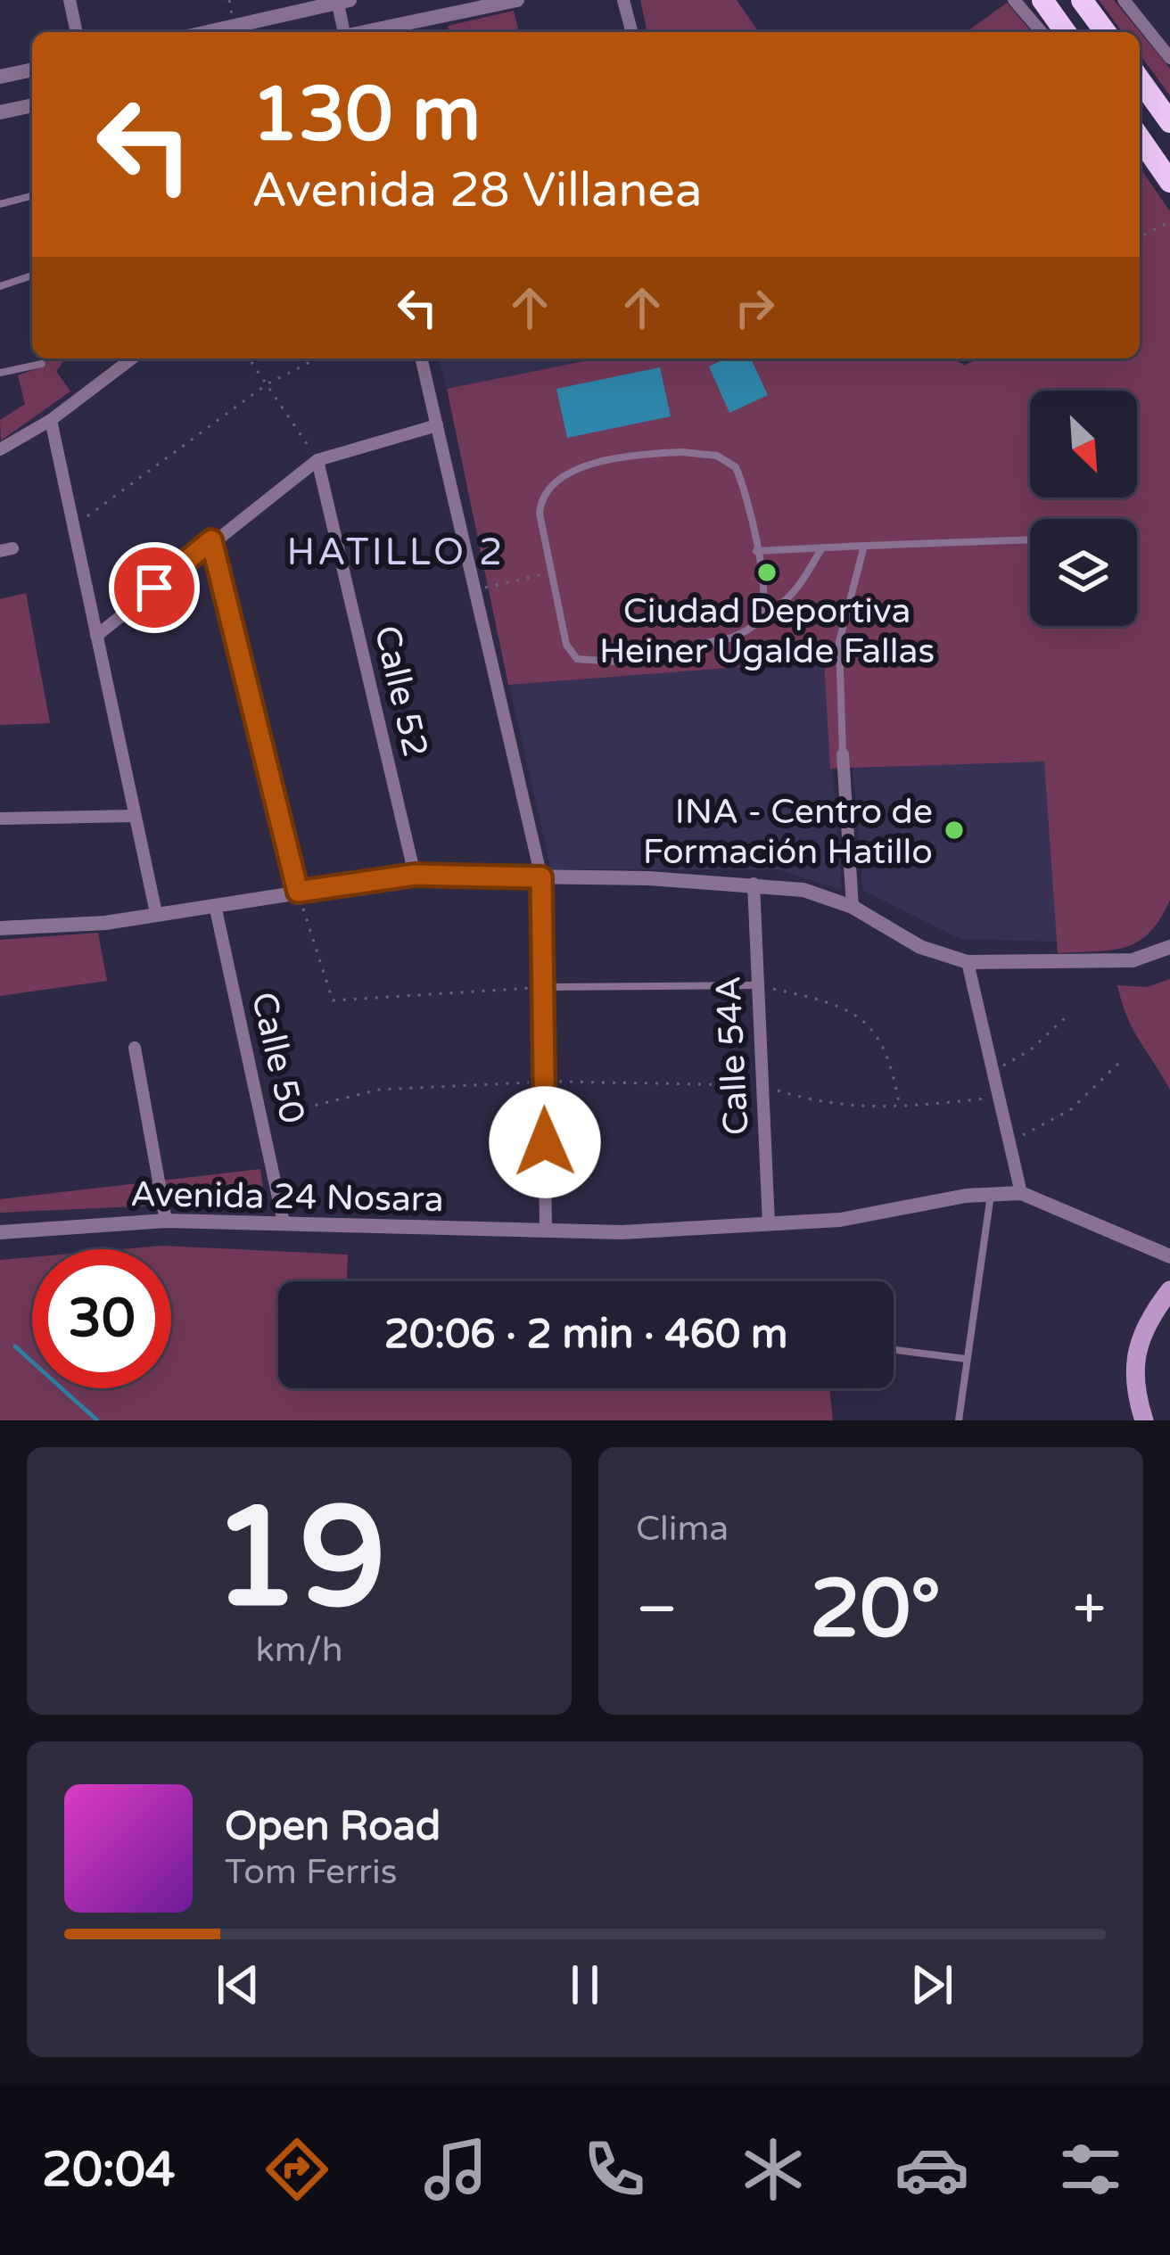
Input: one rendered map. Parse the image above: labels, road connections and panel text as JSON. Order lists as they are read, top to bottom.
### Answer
{
  "streets": {
    "street": [
      "Calle 52",
      "Calle 54A",
      "Calle 50",
      "Avenida 24 Nosara"
    ]
  },
  "crossings": [
    ["Calle 54A", "Avenida 24 Nosara"],
    ["Calle 50", "Avenida 24 Nosara"]
  ],
  "districts": ["HATILLO 2"],
  "places": ["Ciudad Deportiva Heiner Ugalde Fallas", "INA - Centro de Formación Hatillo"],
  "north": "bottom right",
  "page": {
    "turn": ["130 m", "Avenida 28 Villanea"],
    "limit": "30",
    "trip": "20:06 · 2 min · 460 m",
    "tile": [
      ["19", "km/h"],
      "Clima"
    ],
    "heat": ["−", "20°", "+"],
    "song": ["Open Road", "Tom Ferris"],
    "tabs": "20:04"
  }
}
